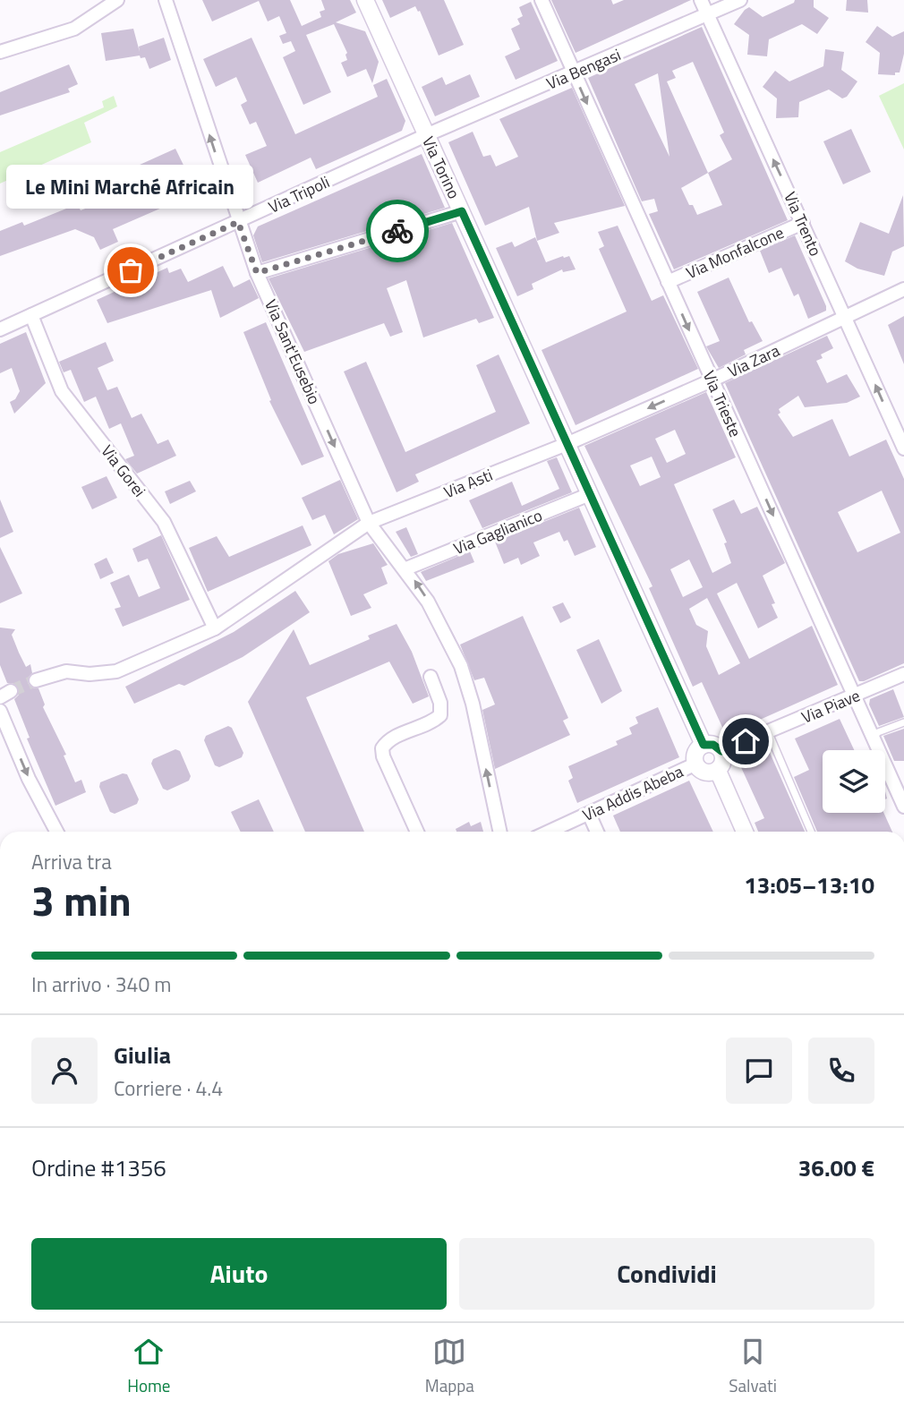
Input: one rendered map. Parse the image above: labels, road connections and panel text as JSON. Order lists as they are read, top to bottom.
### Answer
{
  "streets": {
    "street": [
      "Via Bengasi",
      "Via Torino",
      "Via Tripoli",
      "Via Trento",
      "Via Monfalcone",
      "Via Sant'Eusebio",
      "Via Zara",
      "Via Trieste",
      "Via Gorei",
      "Via Asti",
      "Via Gaglianico",
      "Via Piave",
      "Via Addis Abeba"
    ]
  },
  "crossings": [
    ["Via Bengasi", "Via Torino"],
    ["Via Bengasi", "Via Tripoli"],
    ["Via Bengasi", "Via Trento"],
    ["Via Bengasi", "Via Trieste"],
    ["Via Torino", "Via Tripoli"],
    ["Via Torino", "Via Zara"],
    ["Via Torino", "Via Asti"],
    ["Via Torino", "Via Gaglianico"],
    ["Via Torino", "Via Piave"],
    ["Via Torino", "Via Addis Abeba"],
    ["Via Tripoli", "Via Sant'Eusebio"],
    ["Via Tripoli", "Via Gorei"],
    ["Via Trento", "Via Monfalcone"],
    ["Via Trento", "Via Zara"],
    ["Via Monfalcone", "Via Trieste"],
    ["Via Sant'Eusebio", "Via Asti"],
    ["Via Sant'Eusebio", "Via Gaglianico"],
    ["Via Zara", "Via Trieste"],
    ["Via Zara", "Via Asti"],
    ["Via Trieste", "Via Piave"],
    ["Via Piave", "Via Addis Abeba"]
  ],
  "one_way": ["Via Trento", "Via Zara", "Via Trieste"],
  "places": ["Le Mini Marché Africain"],
  "page": {
    "bubble": "Le Mini Marché Africain",
    "heading": ["3 min", "Arriva tra", "13:05–13:10"],
    "panel": [
      "Giulia",
      "Corriere · 4.4",
      "Ordine #1356",
      "36.00 €"
    ],
    "bar": "In arrivo · 340 m",
    "buttons": ["Aiuto", "Condividi"],
    "tabs": ["Home", "Mappa", "Salvati"]
  }
}
